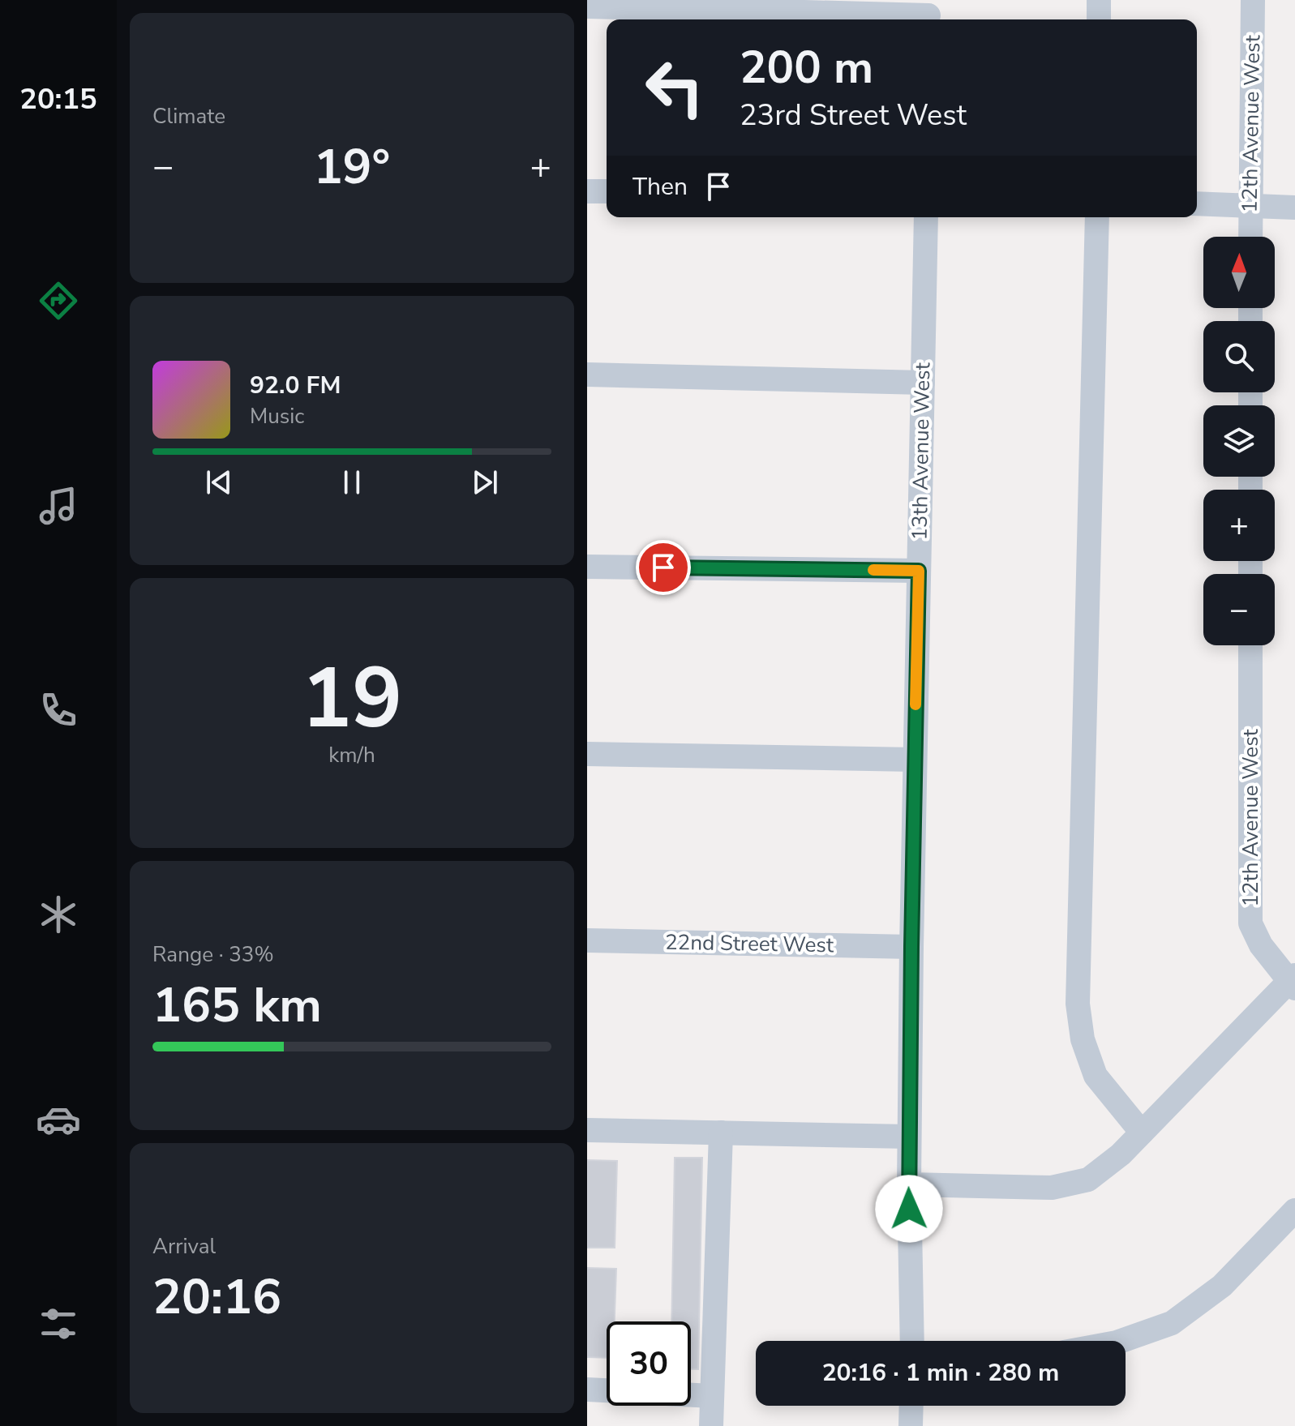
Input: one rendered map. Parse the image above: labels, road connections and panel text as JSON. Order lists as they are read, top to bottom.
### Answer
{
  "streets": {
    "street": ["12th Avenue West", "13th Avenue West", "22nd Street West"]
  },
  "crossings": [
    ["13th Avenue West", "22nd Street West"]
  ],
  "north": "top",
  "page": {
    "tabs": "20:15",
    "tile": [
      "Climate",
      ["19", "km/h"],
      ["Range · 33%", "165 km"],
      ["Arrival", "20:16"]
    ],
    "turn": ["200 m", "23rd Street West"],
    "heat": ["−", "19°", "+"],
    "then": "Then",
    "map_buttons": ["+", "−"],
    "song": ["92.0 FM", "Music"],
    "limit": "30",
    "trip": "20:16 · 1 min · 280 m"
  }
}
